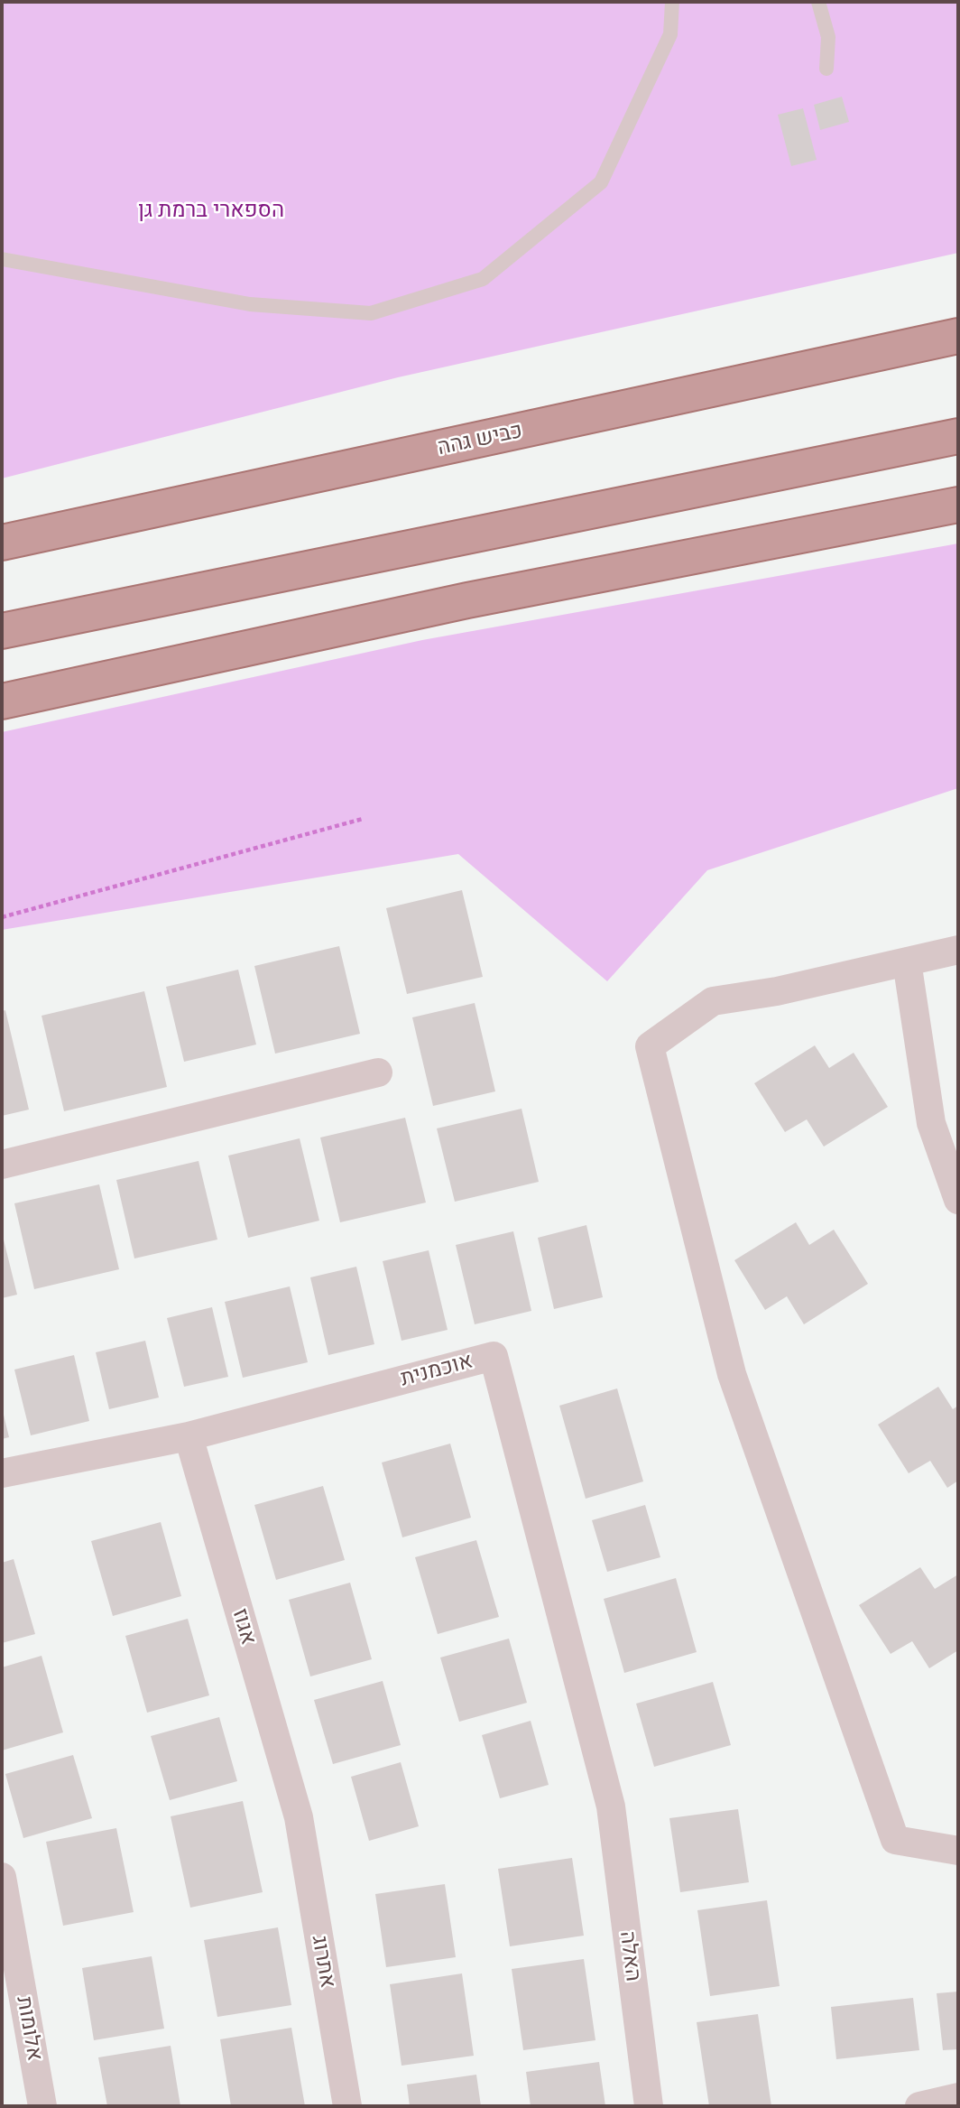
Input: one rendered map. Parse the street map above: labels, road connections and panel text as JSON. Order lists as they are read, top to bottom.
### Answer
{
  "streets": {
    "highway": ["כביש גהה"],
    "street": [
      "אוכמנית",
      "אגוז",
      "האלה",
      "אתרוג",
      "אלומות"
    ]
  },
  "crossings": [
    ["אוכמנית", "אגוז"],
    ["אוכמנית", "האלה"],
    ["אגוז", "אתרוג"]
  ],
  "parks": ["הספארי ברמת גן"]
}
